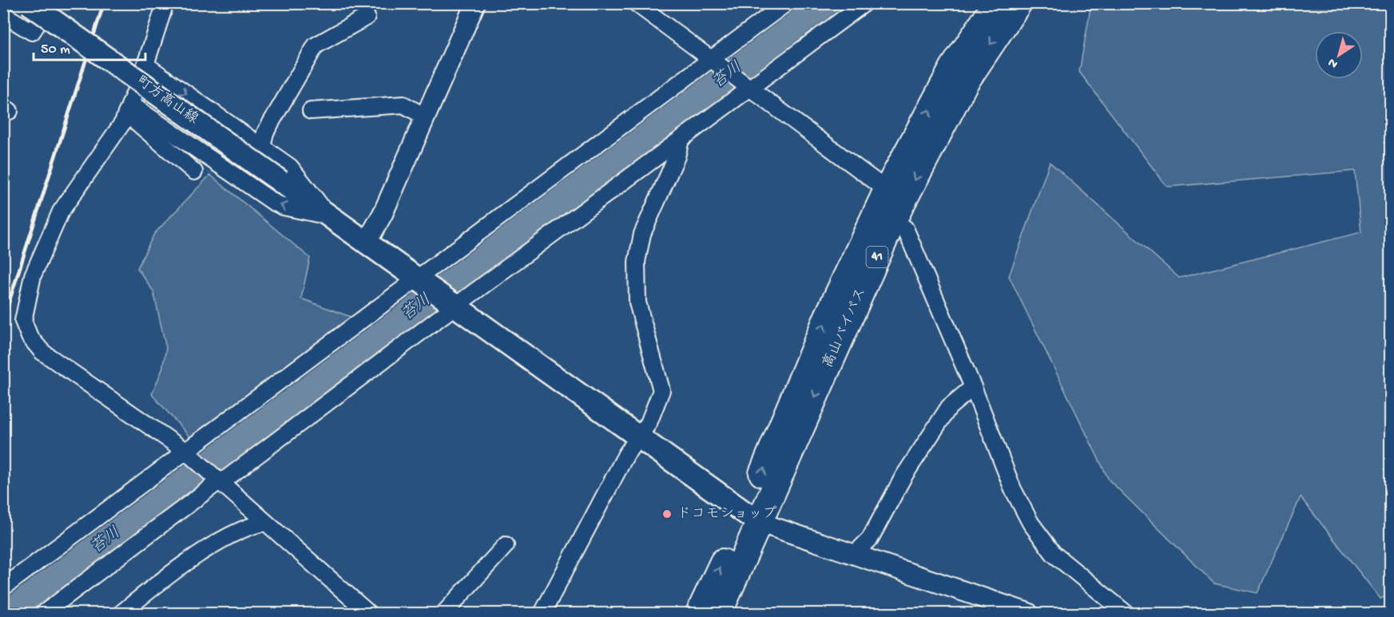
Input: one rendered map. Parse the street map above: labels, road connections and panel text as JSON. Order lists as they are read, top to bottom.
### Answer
{
  "streets": {
    "highway": ["41", "高山バイパス"],
    "main road": ["町方高山線"]
  },
  "water": ["苔川"],
  "places": ["ドコモショップ"],
  "scale_bar": "50 m",
  "north": "bottom left"
}
